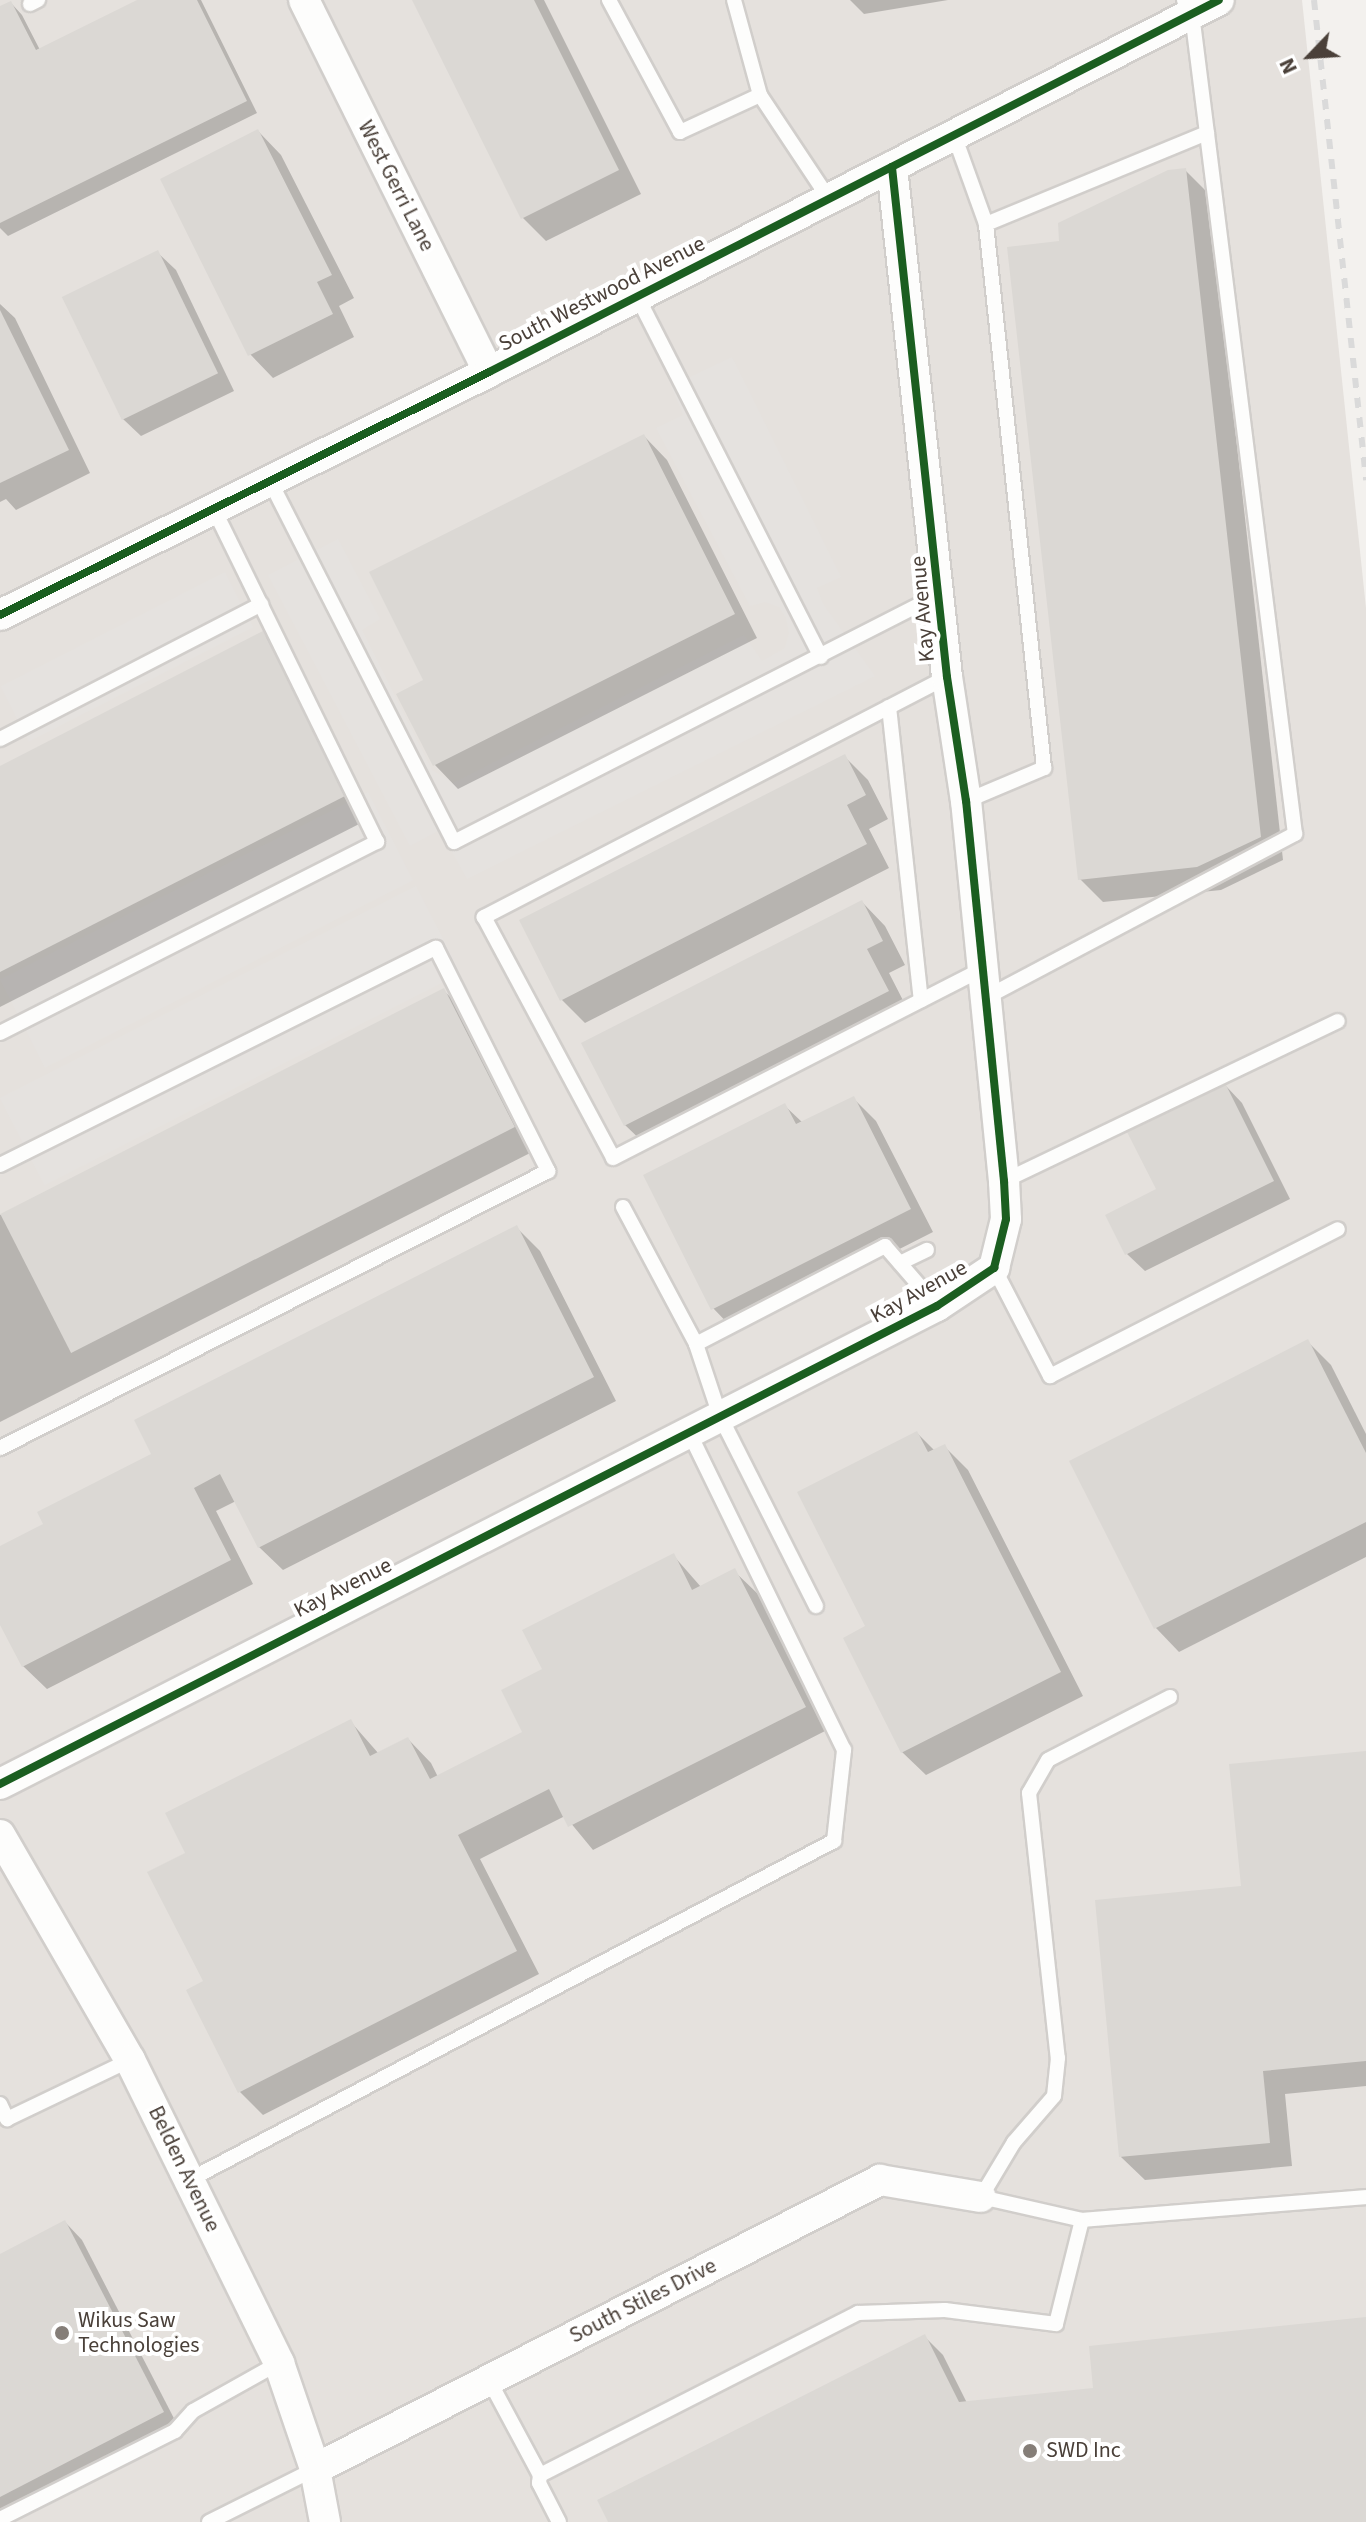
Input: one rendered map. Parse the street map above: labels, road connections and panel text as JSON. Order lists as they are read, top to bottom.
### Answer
{
  "streets": {
    "street": [
      "West Gerri Lane",
      "South Westwood Avenue",
      "Kay Avenue",
      "Belden Avenue",
      "South Stiles Drive"
    ]
  },
  "crossings": [
    ["West Gerri Lane", "South Westwood Avenue"],
    ["South Westwood Avenue", "Kay Avenue"],
    ["Belden Avenue", "South Stiles Drive"]
  ],
  "places": ["Wikus Saw Technologies", "SWD Inc"],
  "north": "bottom left"
}
